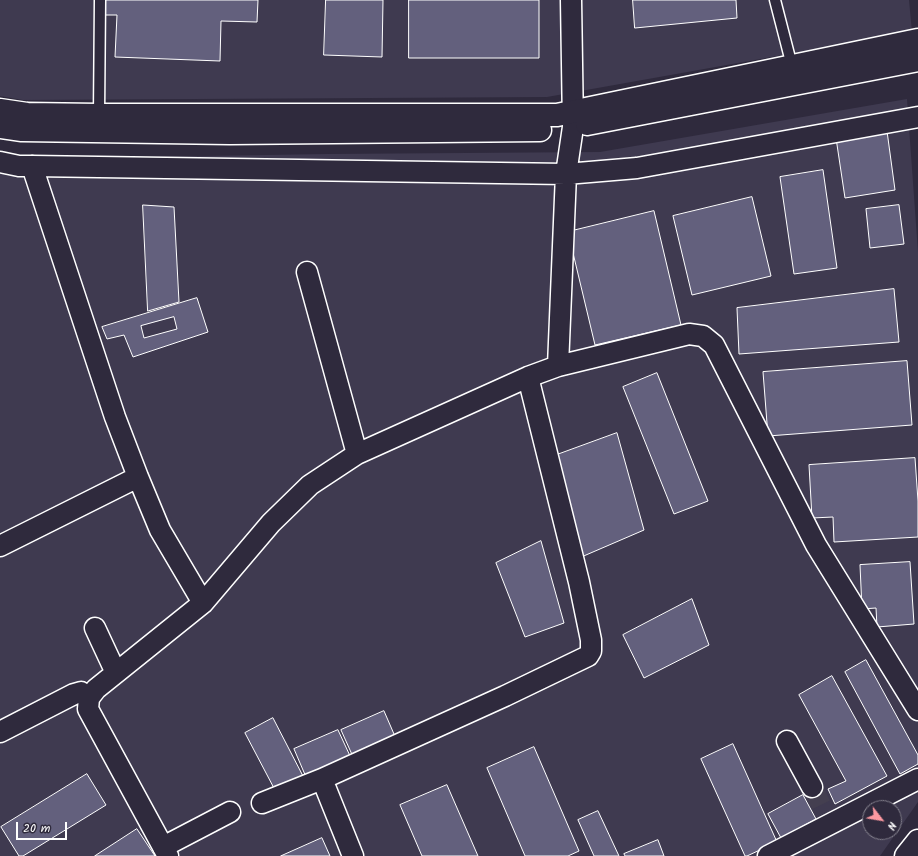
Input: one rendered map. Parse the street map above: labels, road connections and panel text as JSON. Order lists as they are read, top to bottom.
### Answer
{
  "scale_bar": "20 m",
  "north": "bottom right"
}
